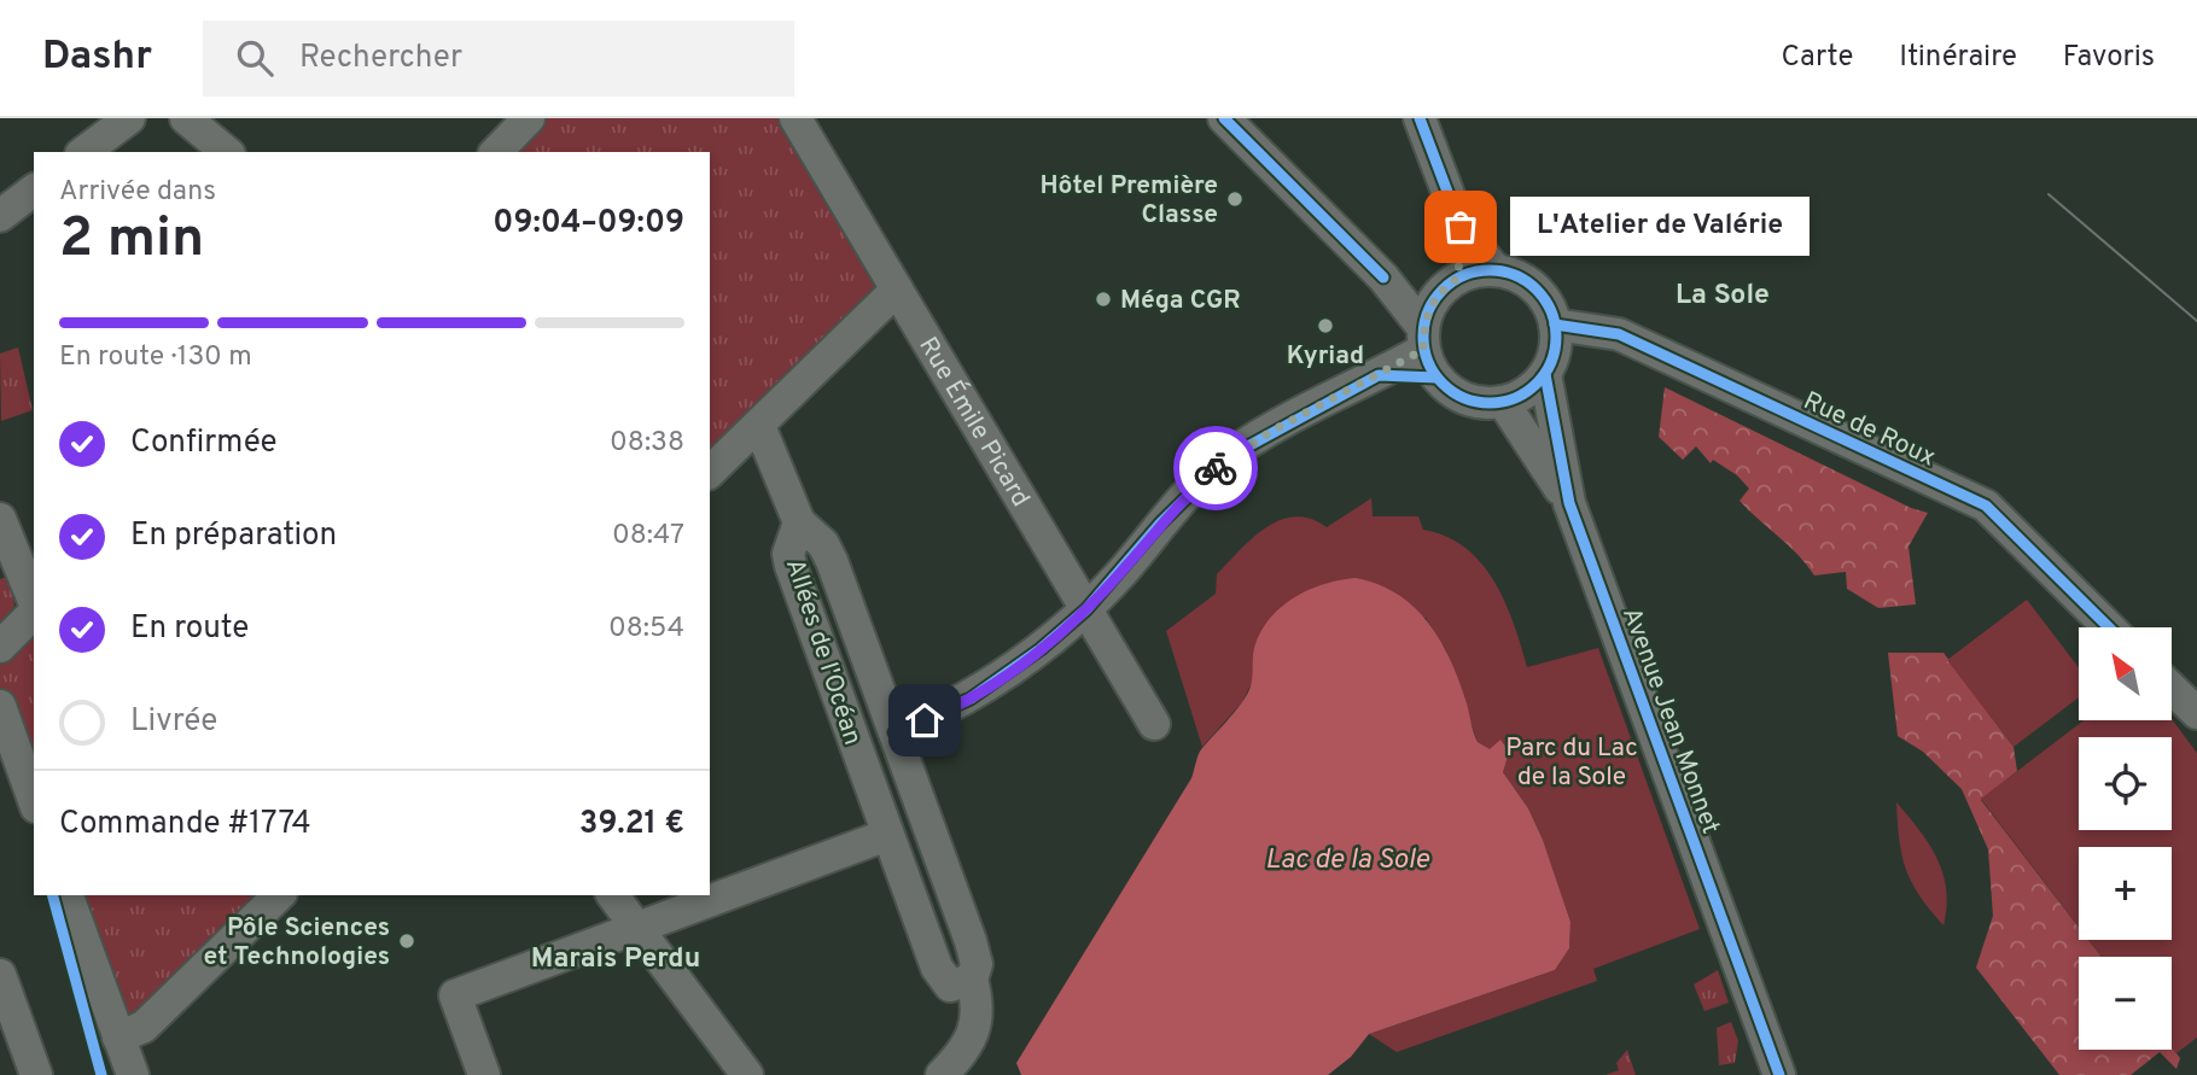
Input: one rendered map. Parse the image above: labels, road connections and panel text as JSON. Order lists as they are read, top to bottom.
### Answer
{
  "streets": {
    "street": [
      "Rue Émile Picard",
      "Rue de Roux",
      "Allées de l'Océan",
      "Avenue Jean Monnet"
    ]
  },
  "crossings": [
    ["Rue de Roux", "Avenue Jean Monnet"]
  ],
  "districts": ["La Sole", "Marais Perdu"],
  "water": ["Lac de la Sole"],
  "parks": ["Parc du Lac de la Sole"],
  "places": [
    "Hôtel Première Classe",
    "L'Atelier de Valérie",
    "Méga CGR",
    "Kyriad",
    "Pôle Sciences et Technologies"
  ],
  "north": "top left",
  "page": {
    "header": "Dashr",
    "search": "Rechercher",
    "nav": ["Carte", "Itinéraire", "Favoris"],
    "heading": ["2 min", "Arrivée dans", "09:04–09:09"],
    "panel": ["Commande #1774", "39.21 €"],
    "bubble": "L'Atelier de Valérie",
    "bar": "En route · 130 m",
    "list": [
      ["Confirmée", "08:38"],
      ["En préparation", "08:47"],
      ["En route", "08:54"],
      "Livrée"
    ],
    "map_buttons": ["+", "−"]
  }
}
